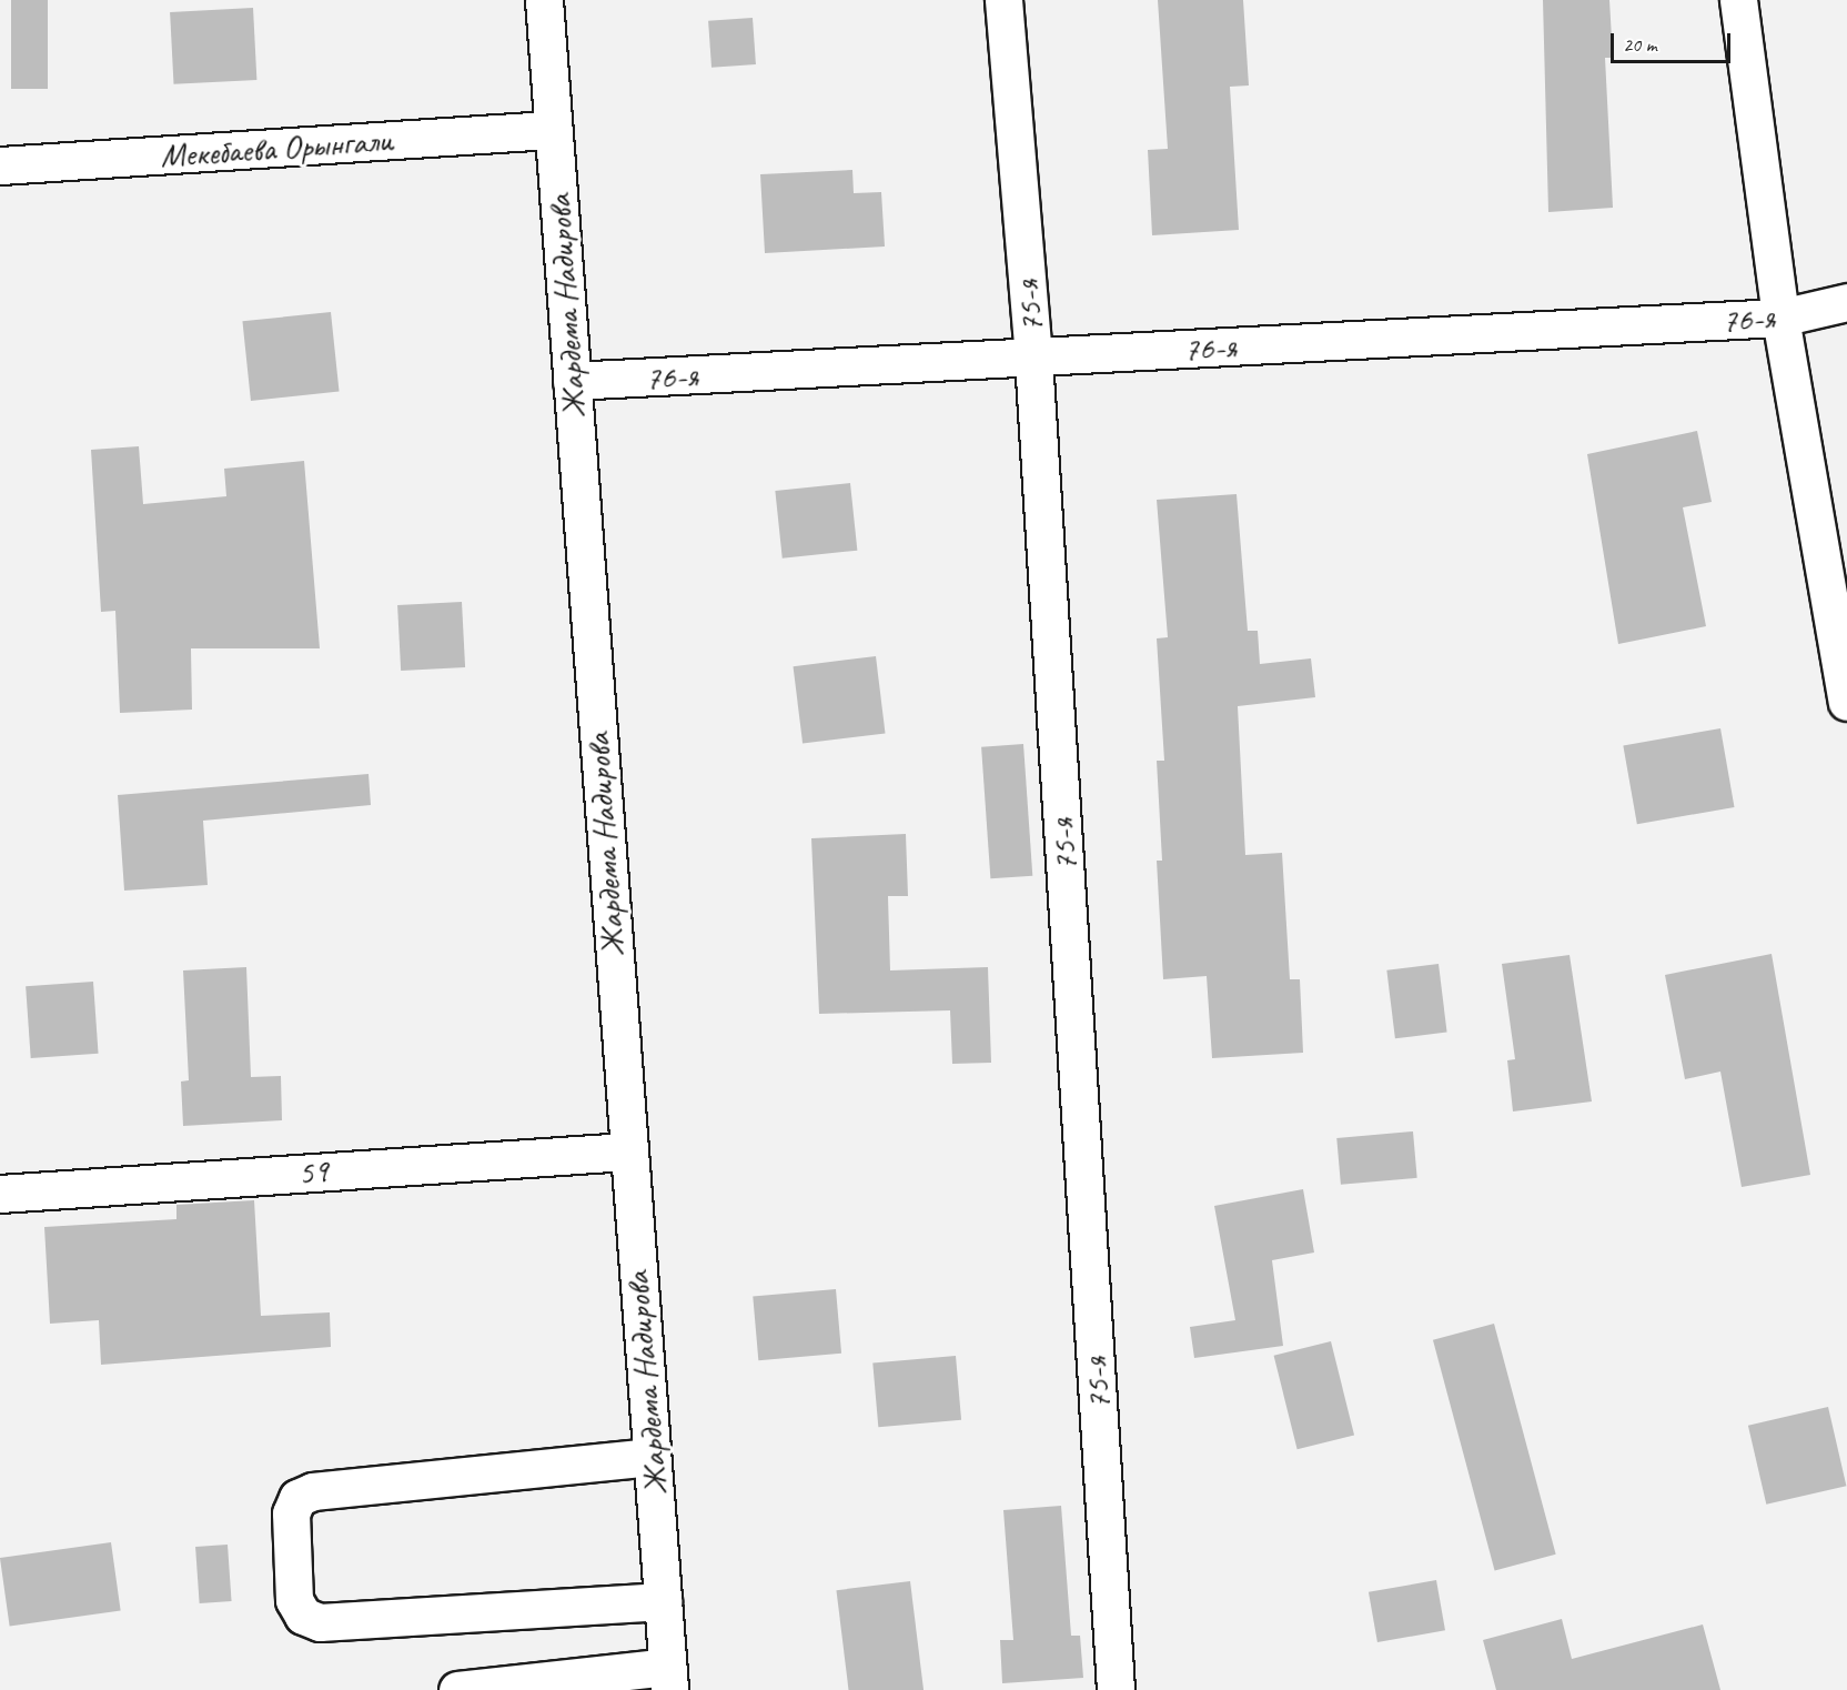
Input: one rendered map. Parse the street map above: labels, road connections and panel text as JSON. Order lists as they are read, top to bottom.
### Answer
{
  "streets": {
    "main road": [
      "Мекебаева Орынгали",
      "Жардема Надирова",
      "75-я",
      "76-я",
      "59"
    ]
  },
  "crossings": [
    ["Мекебаева Орынгали", "Жардема Надирова"],
    ["Жардема Надирова", "76-я"],
    ["Жардема Надирова", "59"],
    ["75-я", "76-я"]
  ],
  "scale_bar": "20 m"
}
